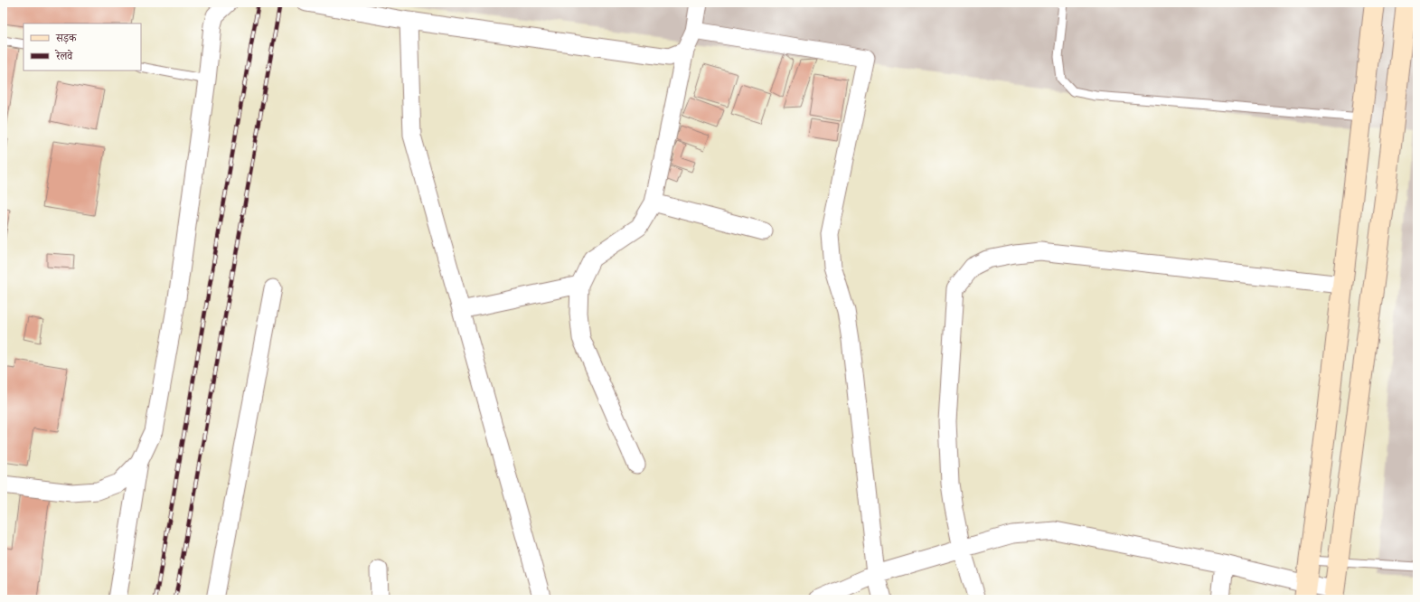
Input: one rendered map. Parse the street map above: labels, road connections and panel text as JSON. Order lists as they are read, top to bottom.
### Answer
{
  "legend": ["सड़क", "रेलवे"]
}
